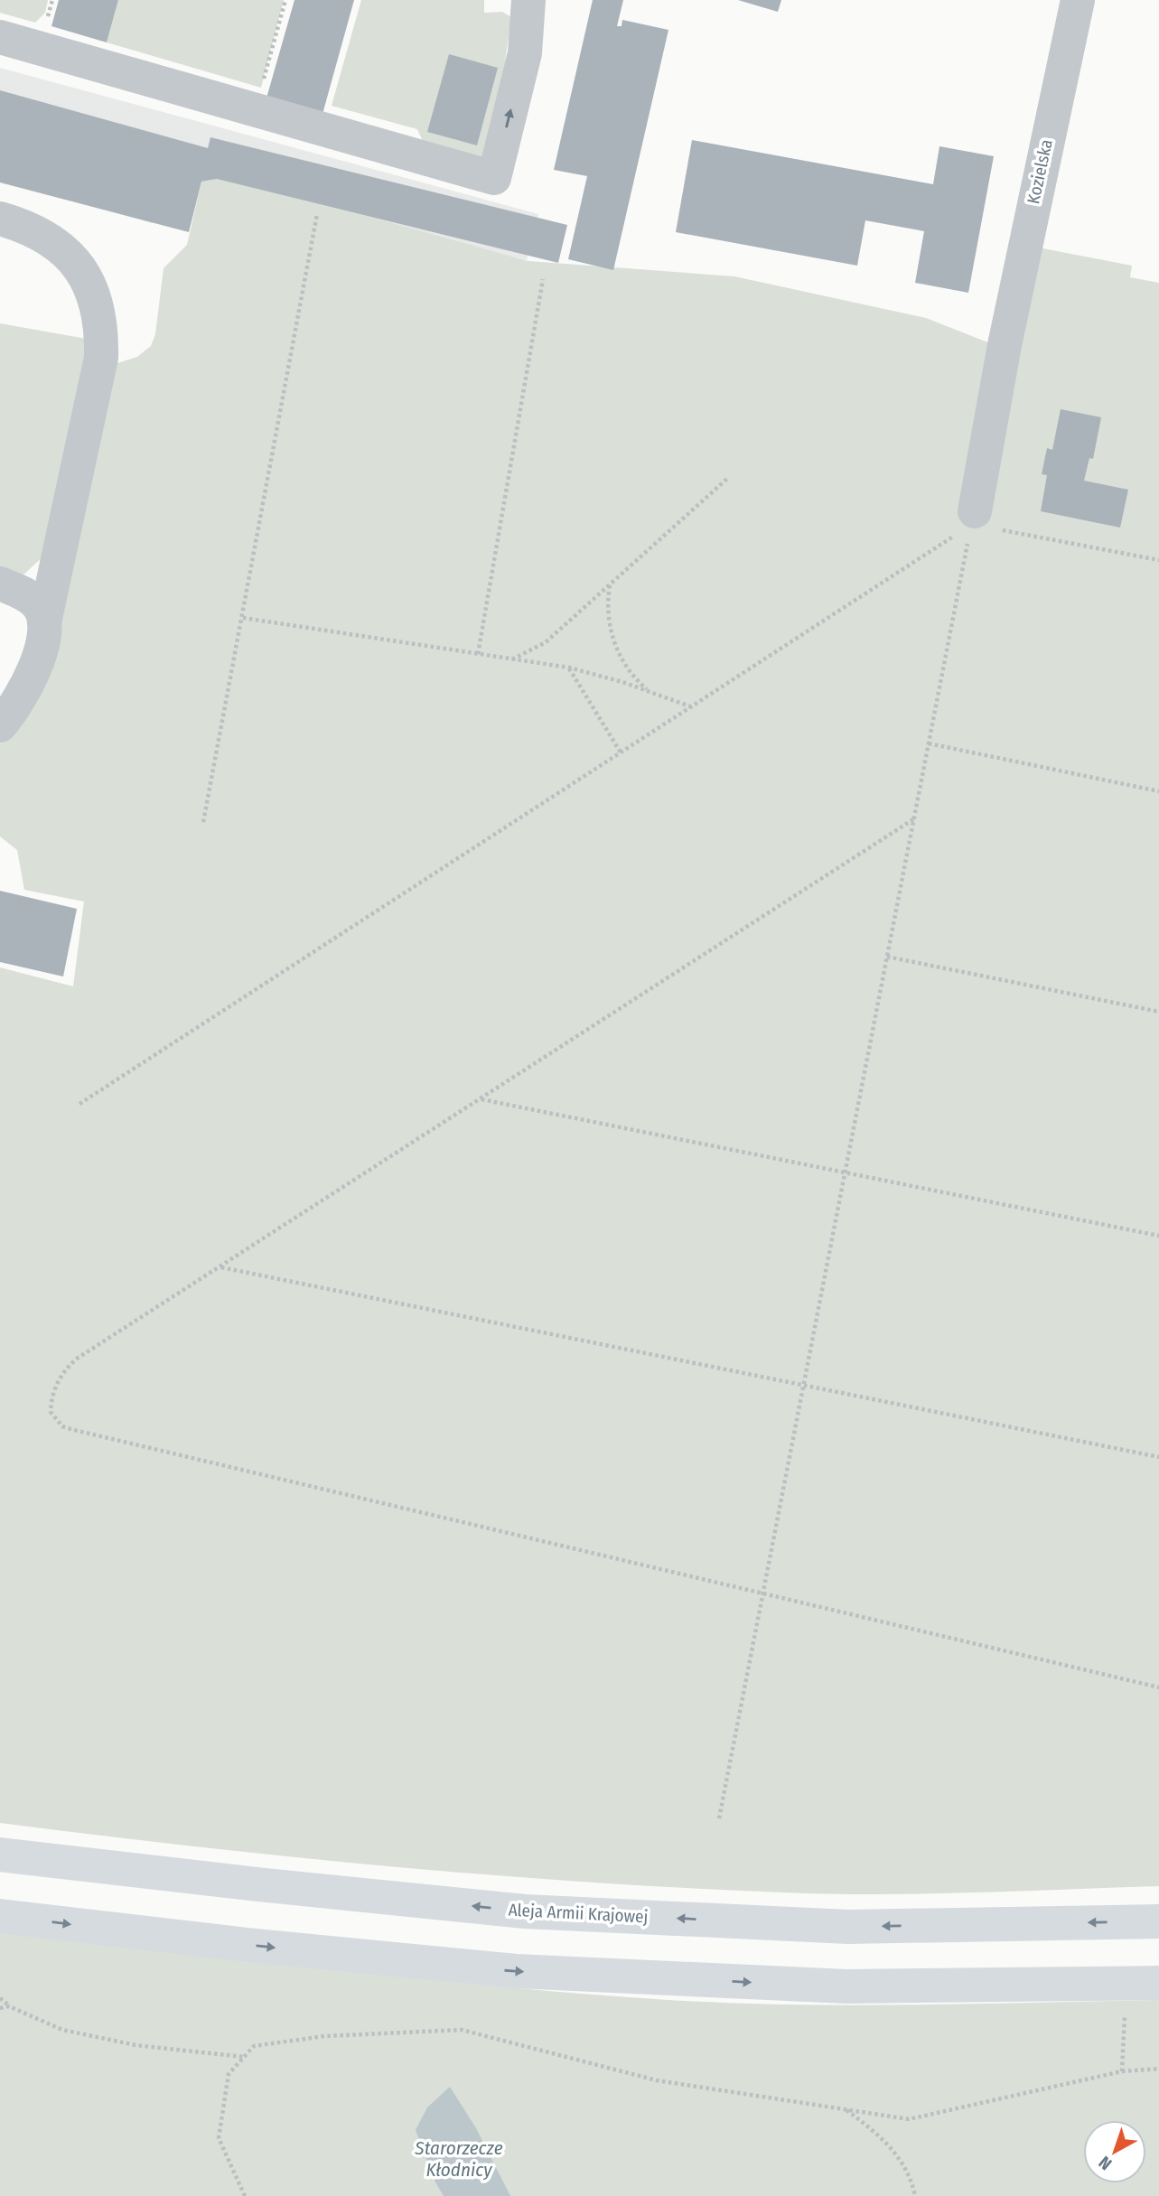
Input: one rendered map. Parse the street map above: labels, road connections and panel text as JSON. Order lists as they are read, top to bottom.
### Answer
{
  "streets": {
    "main road": ["Aleja Armii Krajowej"],
    "street": ["Kozielska"]
  },
  "water": ["Starorzecze Kłodnicy"],
  "north": "bottom left"
}
